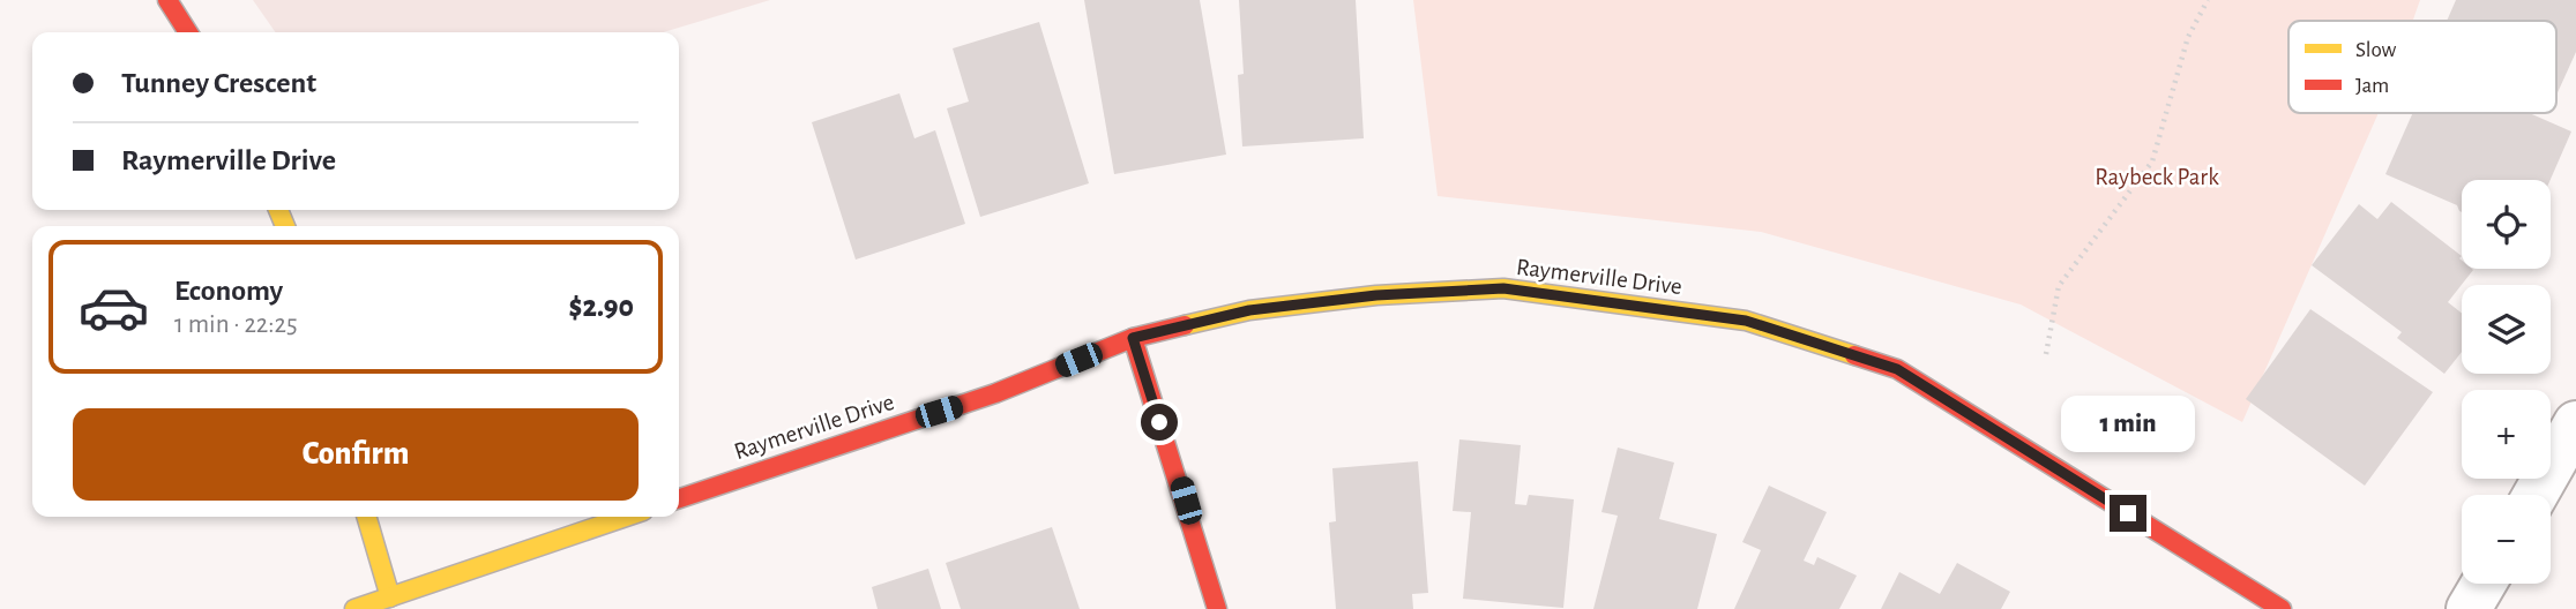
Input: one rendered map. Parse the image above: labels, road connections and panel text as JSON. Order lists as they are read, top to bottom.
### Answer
{
  "streets": {
    "street": ["Raymerville Drive"]
  },
  "parks": ["Raybeck Park"],
  "legend": ["Slow", "Jam"],
  "page": {
    "banner": ["Tunney Crescent", "Raymerville Drive"],
    "map_buttons": ["+", "−"],
    "list": [
      {
        "name": "Economy",
        "note": "1 min · 22:25",
        "value": "$2.90"
      }
    ],
    "buttons": "Confirm",
    "bubble": "1 min"
  }
}
